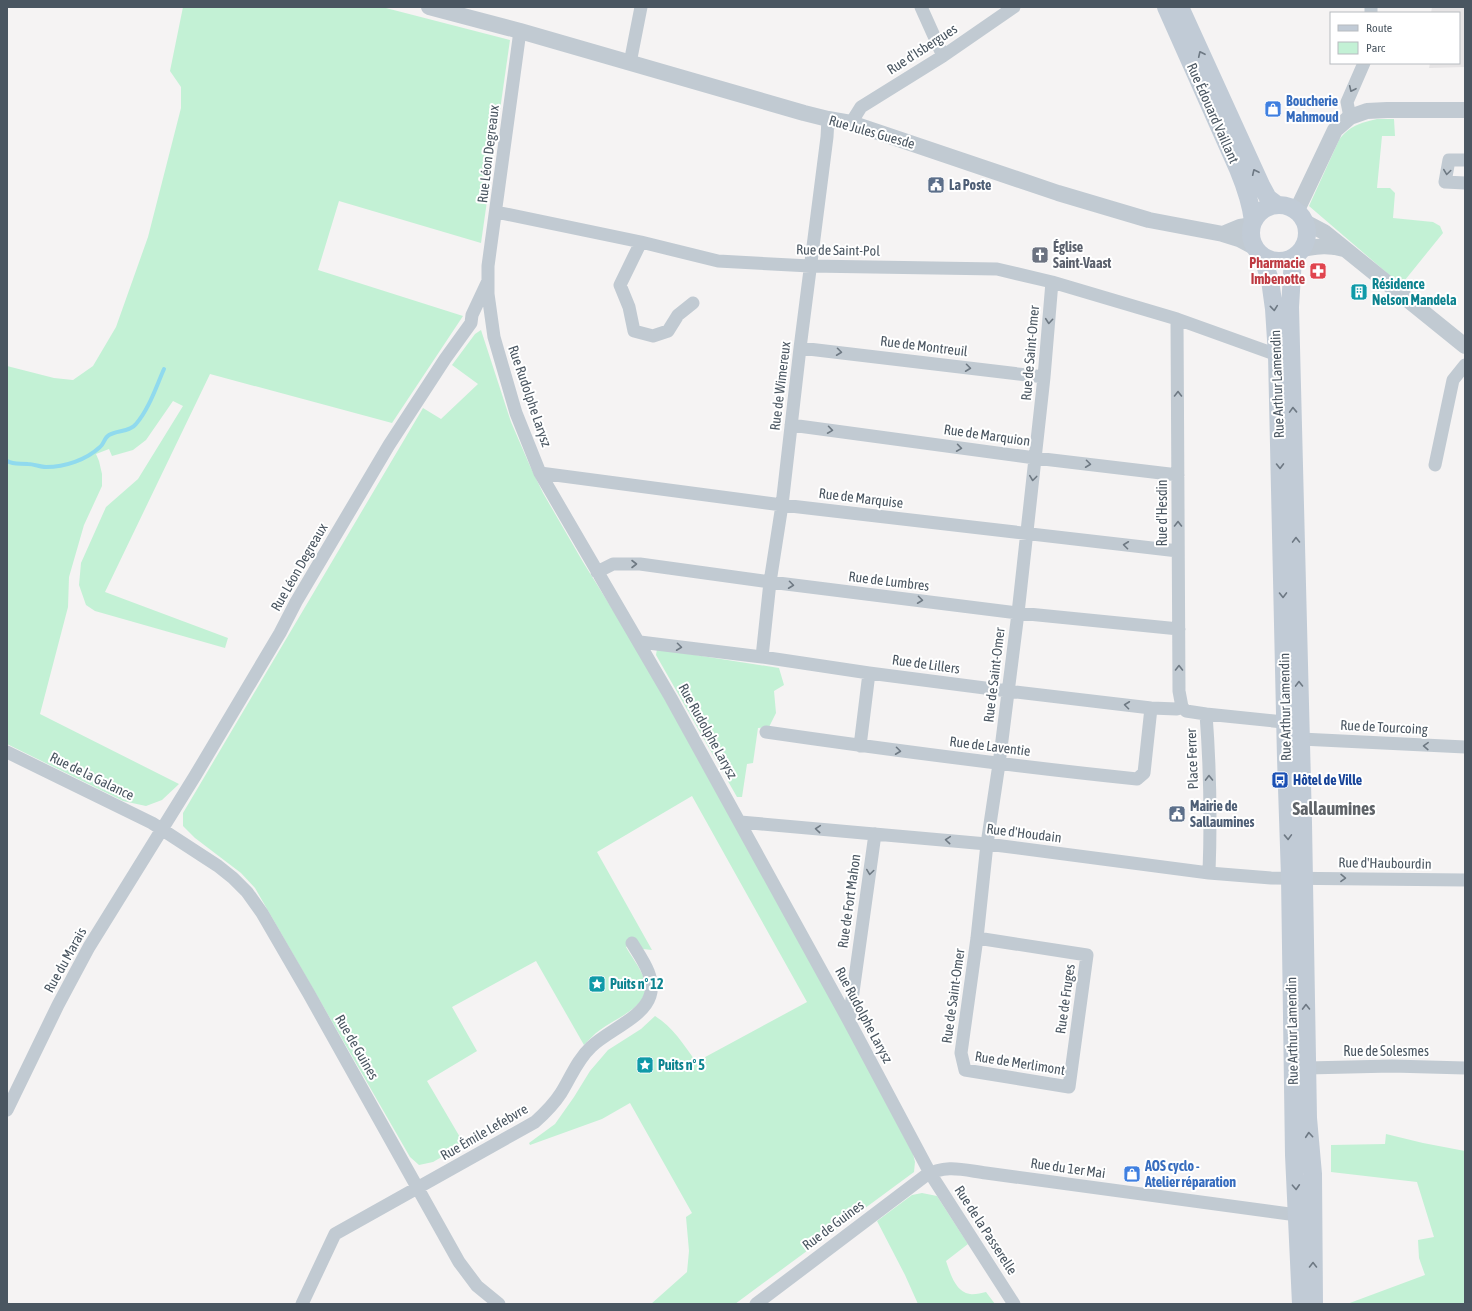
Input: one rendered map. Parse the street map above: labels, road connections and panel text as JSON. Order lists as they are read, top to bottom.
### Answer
{
  "streets": {
    "main road": ["Rue Édouard Vaillant", "Rue Arthur Lamendin"],
    "street": [
      "Rue d'Isbergues",
      "Rue Jules Guesde",
      "Rue Léon Degreaux",
      "Rue de Saint-Pol",
      "Rue de Montreuil",
      "Rue de Saint-Omer",
      "Rue de Wimereux",
      "Rue Rudolphe Larysz",
      "Rue de Marquion",
      "Rue de Marquise",
      "Rue d'Hesdin",
      "Rue de Lumbres",
      "Rue de Lillers",
      "Rue de Tourcoing",
      "Rue de Laventie",
      "Place Ferrer",
      "Rue de la Galance",
      "Rue d'Houdain",
      "Rue d'Haubourdin",
      "Rue de Fort Mahon",
      "Rue du Marais",
      "Rue de Fruges",
      "Rue de Guines",
      "Rue de Solesmes",
      "Rue de Merlimont",
      "Rue Émile Lefebvre",
      "Rue du 1er Mai",
      "Rue de la Passerelle"
    ]
  },
  "crossings": [
    ["Rue d'Isbergues", "Rue Jules Guesde"],
    ["Rue Édouard Vaillant", "Rue Jules Guesde"],
    ["Rue Édouard Vaillant", "Rue Arthur Lamendin"],
    ["Rue Jules Guesde", "Rue Léon Degreaux"],
    ["Rue Jules Guesde", "Rue Arthur Lamendin"],
    ["Rue Jules Guesde", "Rue de Wimereux"],
    ["Rue Léon Degreaux", "Rue de Saint-Pol"],
    ["Rue Léon Degreaux", "Rue Rudolphe Larysz"],
    ["Rue Léon Degreaux", "Rue de la Galance"],
    ["Rue Léon Degreaux", "Rue du Marais"],
    ["Rue Léon Degreaux", "Rue de Guines"],
    ["Rue de Saint-Pol", "Rue de Saint-Omer"],
    ["Rue de Saint-Pol", "Rue Arthur Lamendin"],
    ["Rue de Saint-Pol", "Rue de Wimereux"],
    ["Rue de Saint-Pol", "Rue d'Hesdin"],
    ["Rue de Montreuil", "Rue de Saint-Omer"],
    ["Rue de Montreuil", "Rue de Wimereux"],
    ["Rue de Saint-Omer", "Rue de Marquion"],
    ["Rue de Saint-Omer", "Rue de Marquise"],
    ["Rue de Saint-Omer", "Rue de Lumbres"],
    ["Rue de Saint-Omer", "Rue de Lillers"],
    ["Rue de Saint-Omer", "Rue de Laventie"],
    ["Rue de Saint-Omer", "Rue d'Houdain"],
    ["Rue de Saint-Omer", "Rue de Fruges"],
    ["Rue de Saint-Omer", "Rue de Merlimont"],
    ["Rue Arthur Lamendin", "Rue de Tourcoing"],
    ["Rue Arthur Lamendin", "Place Ferrer"],
    ["Rue Arthur Lamendin", "Rue d'Houdain"],
    ["Rue Arthur Lamendin", "Rue d'Haubourdin"],
    ["Rue Arthur Lamendin", "Rue de Solesmes"],
    ["Rue Arthur Lamendin", "Rue du 1er Mai"],
    ["Rue de Wimereux", "Rue de Marquion"],
    ["Rue de Wimereux", "Rue de Marquise"],
    ["Rue de Wimereux", "Rue de Lumbres"],
    ["Rue de Wimereux", "Rue de Lillers"],
    ["Rue Rudolphe Larysz", "Rue de Marquise"],
    ["Rue Rudolphe Larysz", "Rue de Lumbres"],
    ["Rue Rudolphe Larysz", "Rue de Lillers"],
    ["Rue Rudolphe Larysz", "Rue d'Houdain"],
    ["Rue Rudolphe Larysz", "Rue de Fort Mahon"],
    ["Rue Rudolphe Larysz", "Rue de Guines"],
    ["Rue Rudolphe Larysz", "Rue du 1er Mai"],
    ["Rue Rudolphe Larysz", "Rue de la Passerelle"],
    ["Rue de Marquion", "Rue d'Hesdin"],
    ["Rue de Marquise", "Rue d'Hesdin"],
    ["Rue d'Hesdin", "Rue de Lumbres"],
    ["Rue d'Hesdin", "Rue de Lillers"],
    ["Rue de Lillers", "Rue de Laventie"],
    ["Rue de Lillers", "Place Ferrer"],
    ["Rue de Tourcoing", "Place Ferrer"],
    ["Place Ferrer", "Rue d'Houdain"],
    ["Rue de la Galance", "Rue du Marais"],
    ["Rue de la Galance", "Rue de Guines"],
    ["Rue d'Houdain", "Rue d'Haubourdin"],
    ["Rue d'Houdain", "Rue de Fort Mahon"],
    ["Rue du Marais", "Rue de Guines"],
    ["Rue de Fruges", "Rue de Merlimont"],
    ["Rue de Guines", "Rue Émile Lefebvre"],
    ["Rue de Guines", "Rue du 1er Mai"],
    ["Rue de Guines", "Rue de la Passerelle"],
    ["Rue du 1er Mai", "Rue de la Passerelle"]
  ],
  "one_way": [
    "Rue de Montreuil",
    "Rue de Marquion",
    "Rue d'Hesdin",
    "Rue de Lumbres",
    "Rue de Tourcoing",
    "Place Ferrer",
    "Rue d'Houdain",
    "Rue d'Haubourdin",
    "Rue de Fort Mahon"
  ],
  "districts": ["Sallaumines"],
  "places": {
    "shop": ["Boucherie Mahmoud", "AOS cyclo - Atelier réparation"],
    "public building": ["La Poste", "Mairie de Sallaumines"],
    "church": ["Église Saint-Vaast"],
    "pharmacy": ["Pharmacie Imbenotte"],
    "building": ["Résidence Nelson Mandela"],
    "bus stop": ["Hôtel de Ville"],
    "place": ["Puits n° 12", "Puits n° 5"]
  },
  "legend": ["Route", "Parc"]
}
